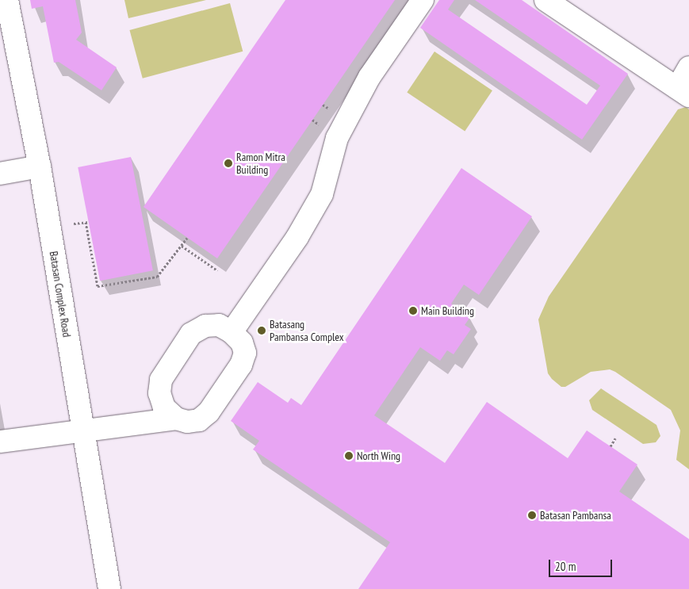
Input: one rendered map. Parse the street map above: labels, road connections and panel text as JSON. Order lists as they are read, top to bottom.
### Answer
{
  "streets": {
    "lane": ["Batasan Complex Road"]
  },
  "places": [
    "Ramon Mitra Building",
    "Main Building",
    "Batasang Pambansa Complex",
    "North Wing",
    "Batasan Pambansa"
  ],
  "scale_bar": "20 m"
}
